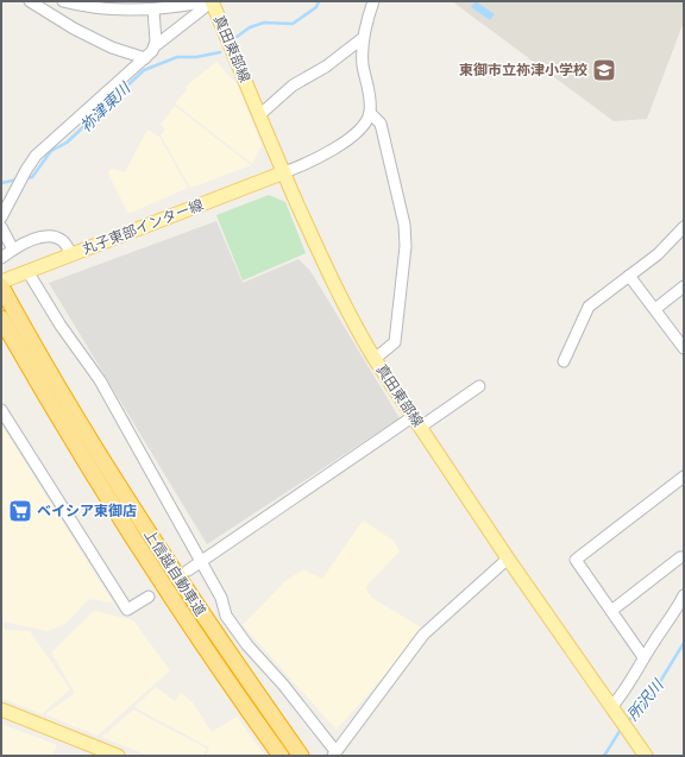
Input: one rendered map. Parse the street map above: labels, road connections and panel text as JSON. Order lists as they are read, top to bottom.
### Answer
{
  "streets": {
    "highway": ["上信越自動車道"],
    "main road": ["真田東部線", "丸子東部インター線"]
  },
  "crossings": [
    ["真田東部線", "丸子東部インター線"]
  ],
  "water": ["祢津東川", "所沢川"],
  "places": {
    "school or university": ["東御市立祢津小学校"],
    "supermarket": ["ベイシア東御店"]
  }
}
